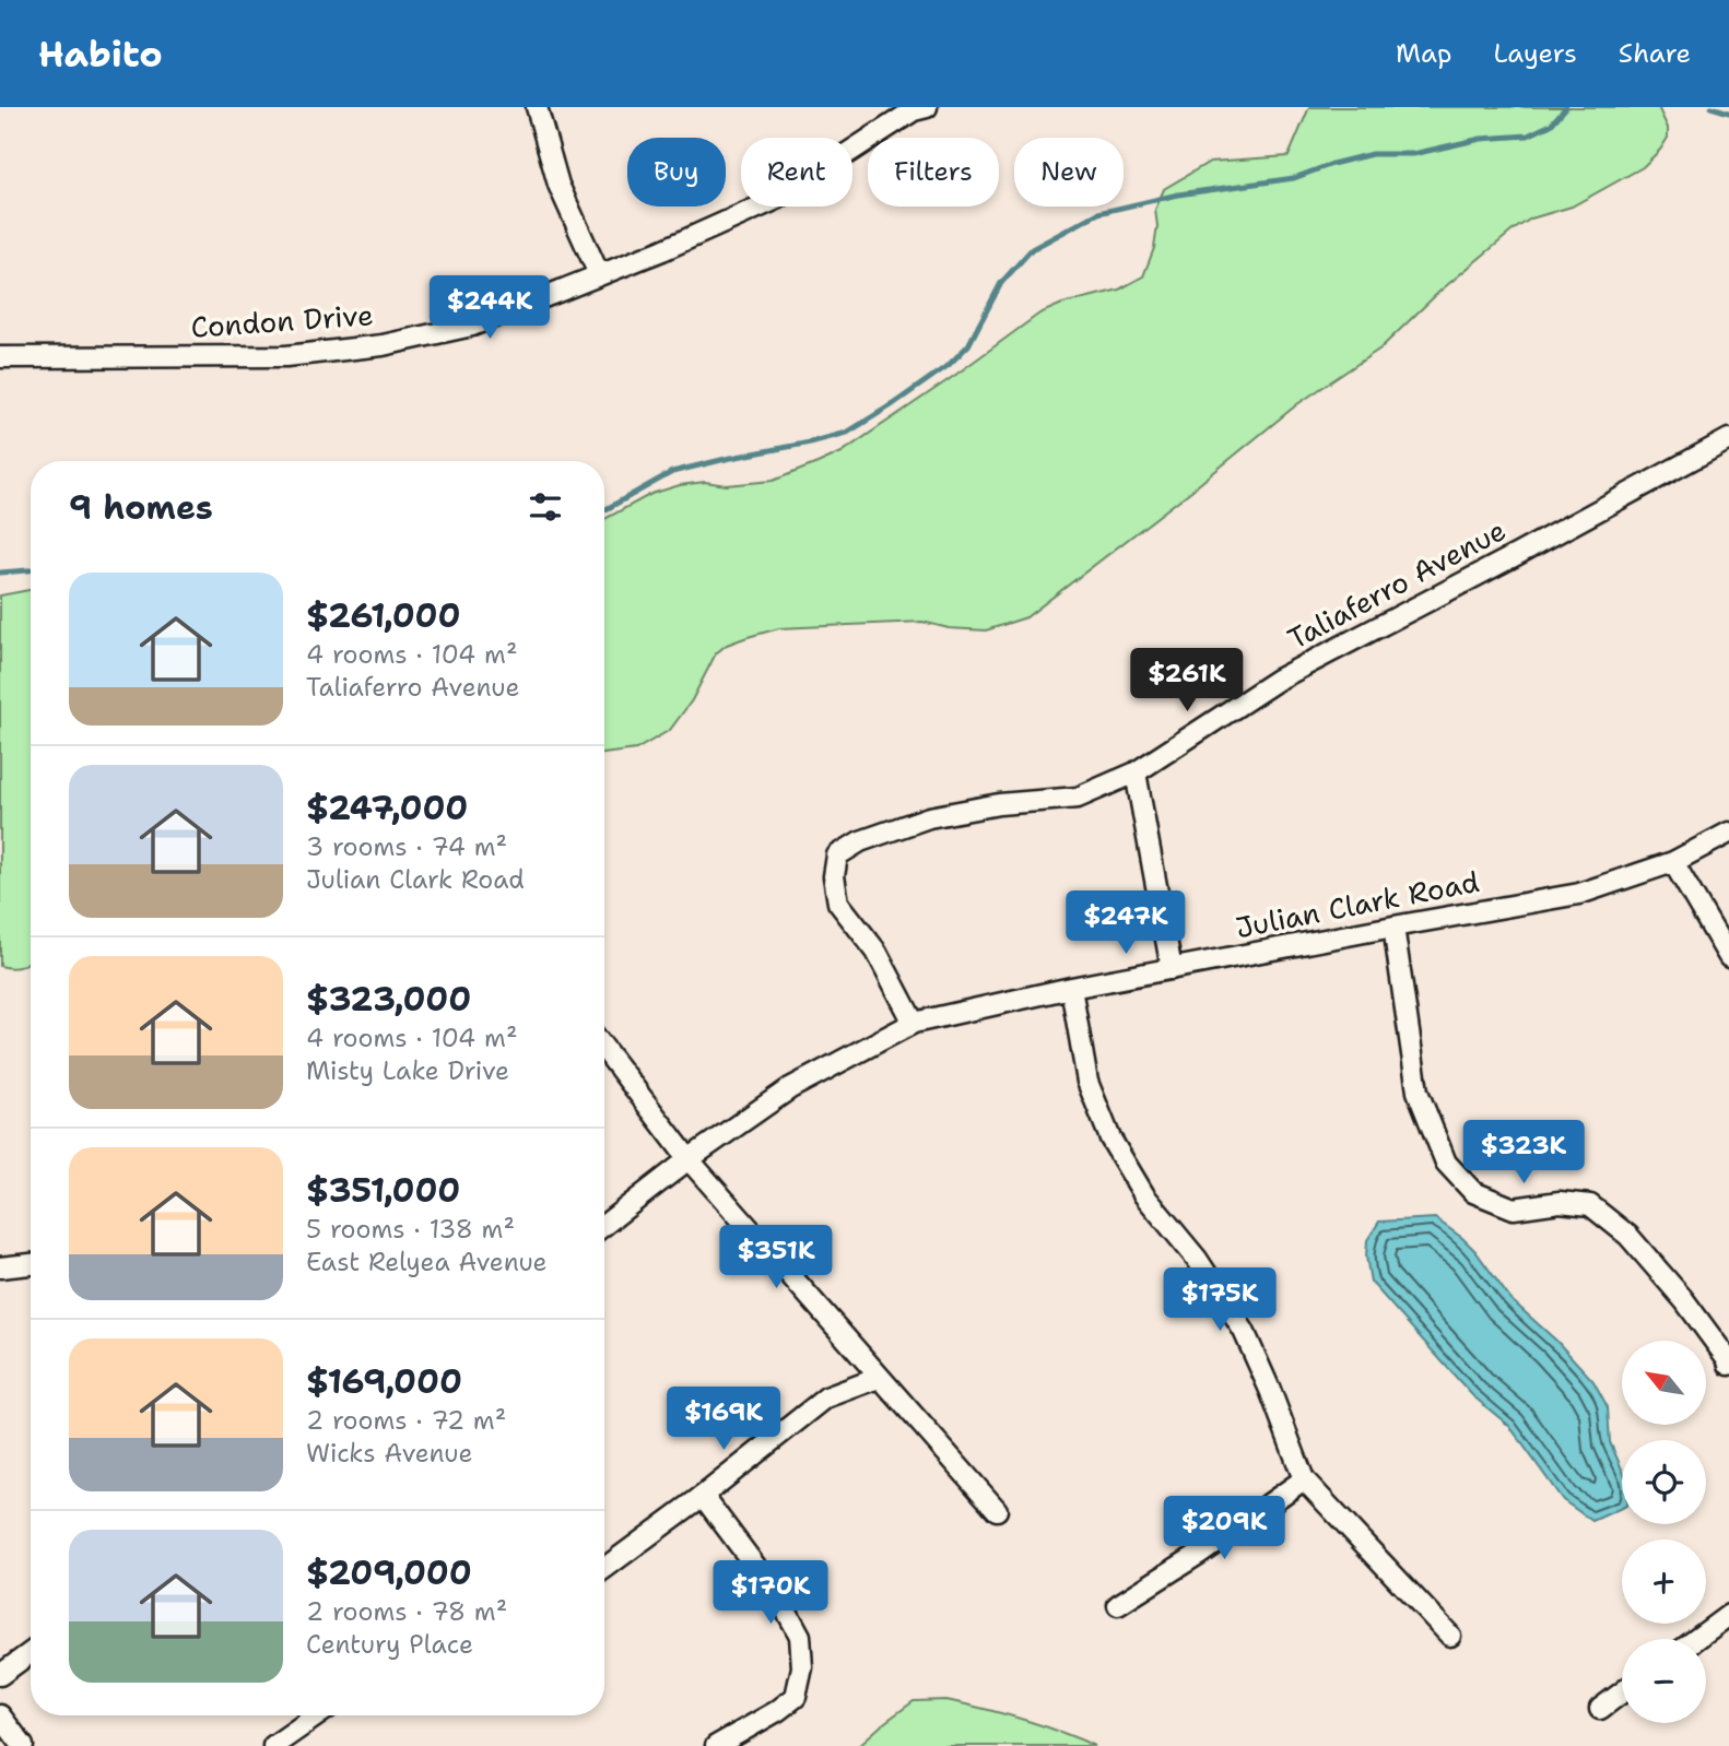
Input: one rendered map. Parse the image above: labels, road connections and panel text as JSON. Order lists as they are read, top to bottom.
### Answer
{
  "streets": {
    "street": ["Condon Drive", "Taliaferro Avenue", "Julian Clark Road"]
  },
  "crossings": [
    ["Taliaferro Avenue", "Julian Clark Road"]
  ],
  "north": "top left",
  "page": {
    "header": "Habito",
    "nav": ["Map", "Layers", "Share"],
    "chip": [
      "Buy",
      "Rent",
      "Filters",
      "New"
    ],
    "price": [
      "$244K",
      "$261K",
      "$247K",
      "$323K",
      "$351K",
      "$175K",
      "$169K",
      "$209K",
      "$170K"
    ],
    "heading": "9 homes",
    "list": [
      {
        "name": "$261,000",
        "note": "4 rooms · 104 m² · Taliaferro Avenue"
      },
      {
        "name": "$247,000",
        "note": "3 rooms · 74 m² · Julian Clark Road"
      },
      {
        "name": "$323,000",
        "note": "4 rooms · 104 m² · Misty Lake Drive"
      },
      {
        "name": "$351,000",
        "note": "5 rooms · 138 m² · East Relyea Avenue"
      },
      {
        "name": "$169,000",
        "note": "2 rooms · 72 m² · Wicks Avenue"
      },
      {
        "name": "$209,000",
        "note": "2 rooms · 78 m² · Century Place"
      }
    ],
    "map_buttons": ["+", "−"]
  }
}
